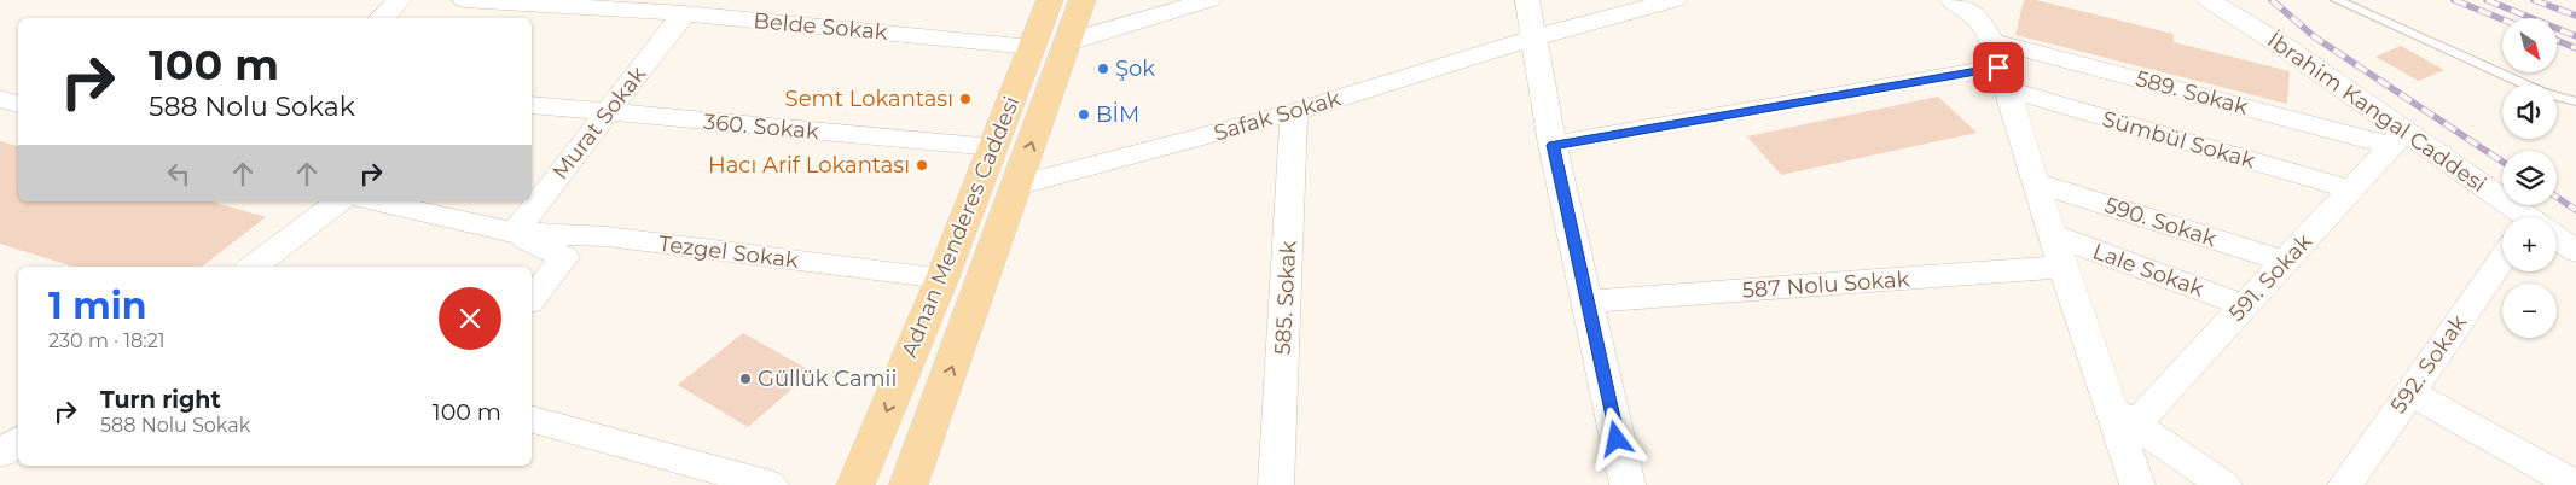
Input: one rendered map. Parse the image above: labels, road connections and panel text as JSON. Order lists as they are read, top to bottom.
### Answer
{
  "streets": {
    "main road": ["Adnan Menderes Caddesi"],
    "street": [
      "Belde Sokak",
      "589. Sokak",
      "İbrahim Kangal Caddesi",
      "Safak Sokak",
      "Murat Sokak",
      "360. Sokak",
      "Sümbül Sokak",
      "590. Sokak",
      "Tezgel Sokak",
      "Lale Sokak",
      "591. Sokak",
      "587 Nolu Sokak",
      "585. Sokak",
      "592. Sokak"
    ]
  },
  "crossings": [
    ["Belde Sokak", "Murat Sokak"],
    ["Belde Sokak", "Adnan Menderes Caddesi"],
    ["589. Sokak", "İbrahim Kangal Caddesi"],
    ["589. Sokak", "Sümbül Sokak"],
    ["589. Sokak", "591. Sokak"],
    ["İbrahim Kangal Caddesi", "591. Sokak"],
    ["Safak Sokak", "Adnan Menderes Caddesi"],
    ["Safak Sokak", "585. Sokak"],
    ["Murat Sokak", "360. Sokak"],
    ["Murat Sokak", "Tezgel Sokak"],
    ["360. Sokak", "Adnan Menderes Caddesi"],
    ["Sümbül Sokak", "591. Sokak"],
    ["590. Sokak", "591. Sokak"],
    ["Adnan Menderes Caddesi", "Tezgel Sokak"],
    ["Lale Sokak", "591. Sokak"]
  ],
  "places": [
    "Şok",
    "Semt Lokantası",
    "BİM",
    "Hacı Arif Lokantası",
    "Güllük Camii"
  ],
  "north": "bottom right",
  "page": {
    "map_buttons": ["+", "−"],
    "turn": ["100 m", "588 Nolu Sokak"],
    "heading": ["1 min", "230 m · 18:21"],
    "list": [
      {
        "name": "Turn right",
        "note": "588 Nolu Sokak",
        "value": "100 m"
      }
    ]
  }
}
